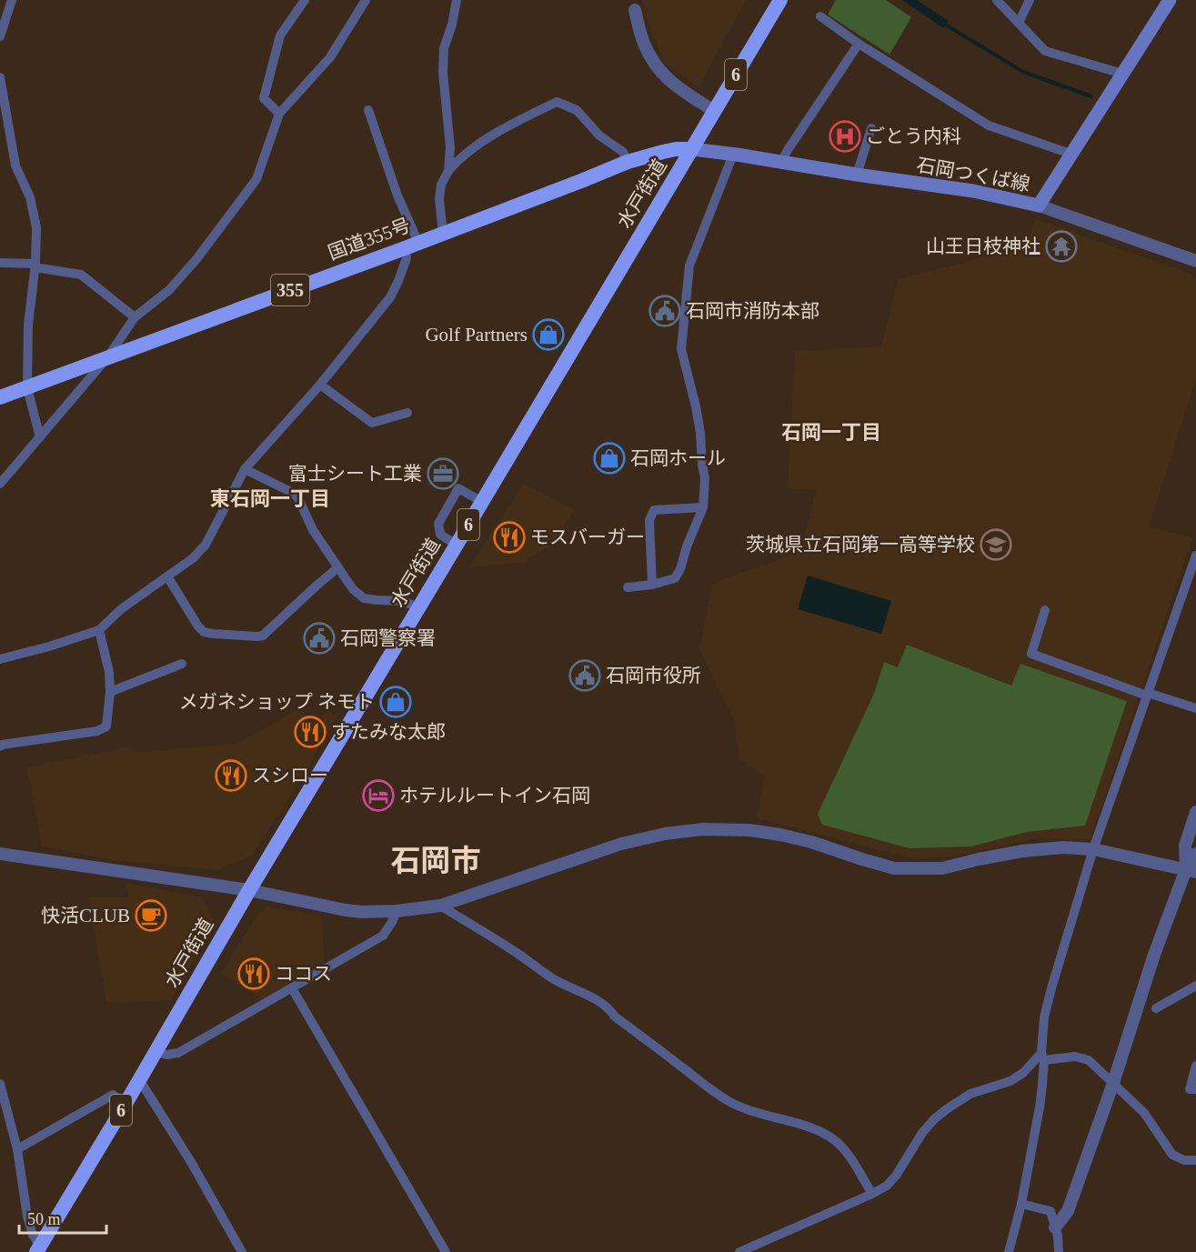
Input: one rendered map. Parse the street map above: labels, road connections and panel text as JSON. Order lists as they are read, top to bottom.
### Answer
{
  "streets": {
    "highway": [
      "6",
      "水戸街道",
      "国道355号",
      "355"
    ],
    "main road": ["石岡つくば線"]
  },
  "crossings": [
    ["石岡つくば線", "水戸街道"],
    ["石岡つくば線", "国道355号"],
    ["水戸街道", "国道355号"]
  ],
  "districts": ["石岡一丁目", "東石岡一丁目", "石岡市"],
  "places": {
    "hospital": ["ごとう内科"],
    "temple": ["山王日枝神社"],
    "public building": ["石岡市消防本部", "石岡警察署", "石岡市役所"],
    "shop": ["Golf Partners", "石岡ホール", "メガネショップ ネモト"],
    "office": ["富士シート工業"],
    "restaurant": [
      "モスバーガー",
      "すたみな太郎",
      "スシロー",
      "ココス"
    ],
    "school or university": ["茨城県立石岡第一高等学校"],
    "hotel": ["ホテルルートイン石岡"],
    "cafe": ["快活CLUB"]
  },
  "scale_bar": "50 m"
}
